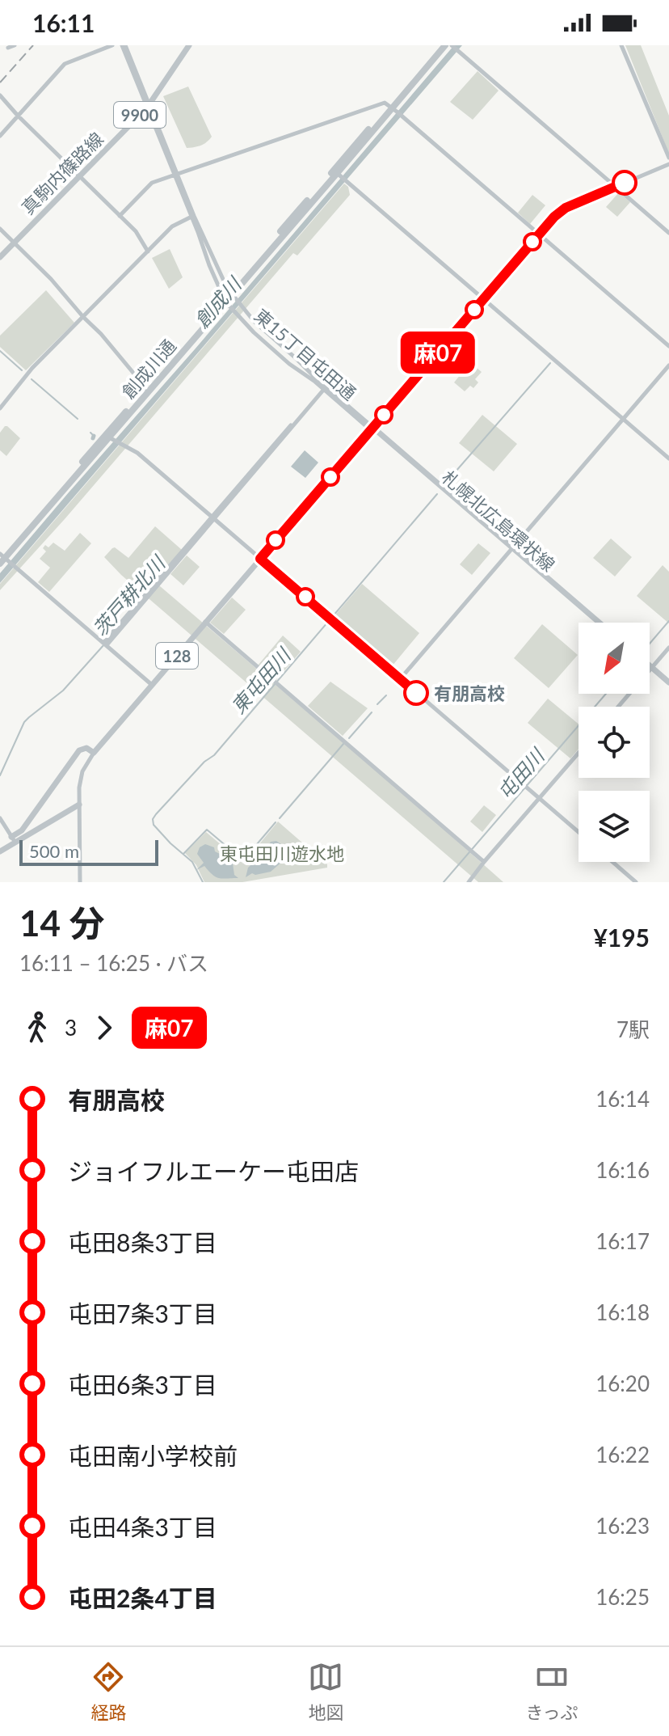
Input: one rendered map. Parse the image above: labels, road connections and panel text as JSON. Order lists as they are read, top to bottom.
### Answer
{
  "streets": {
    "highway": ["創成川通"],
    "main road": [
      "9900",
      "真駒内篠路線",
      "札幌北広島環状線",
      "128"
    ],
    "street": ["東15丁目屯田通"]
  },
  "crossings": [
    ["真駒内篠路線", "東15丁目屯田通"],
    ["東15丁目屯田通", "創成川通"],
    ["東15丁目屯田通", "札幌北広島環状線"],
    ["東15丁目屯田通", "128"],
    ["札幌北広島環状線", "128"]
  ],
  "water": [
    "創成川",
    "茨戸耕北川",
    "東屯田川",
    "屯田川"
  ],
  "parks": ["東屯田川遊水地"],
  "places": ["有朋高校"],
  "lines": ["bus line 麻07"],
  "scale_bar": "500 m",
  "north": "bottom left",
  "page": {
    "status": "16:11",
    "on_map": "麻07",
    "scale": "500 m",
    "heading": ["14 分", "16:11 – 16:25 · バス", "¥195"],
    "legs": ["3", "麻07", "7駅"],
    "list": [
      {
        "name": "有朋高校",
        "value": "16:14"
      },
      {
        "name": "ジョイフルエーケー屯田店",
        "value": "16:16"
      },
      {
        "name": "屯田8条3丁目",
        "value": "16:17"
      },
      {
        "name": "屯田7条3丁目",
        "value": "16:18"
      },
      {
        "name": "屯田6条3丁目",
        "value": "16:20"
      },
      {
        "name": "屯田南小学校前",
        "value": "16:22"
      },
      {
        "name": "屯田4条3丁目",
        "value": "16:23"
      },
      {
        "name": "屯田2条4丁目",
        "value": "16:25"
      }
    ],
    "tabs": ["経路", "地図", "きっぷ"]
  }
}
